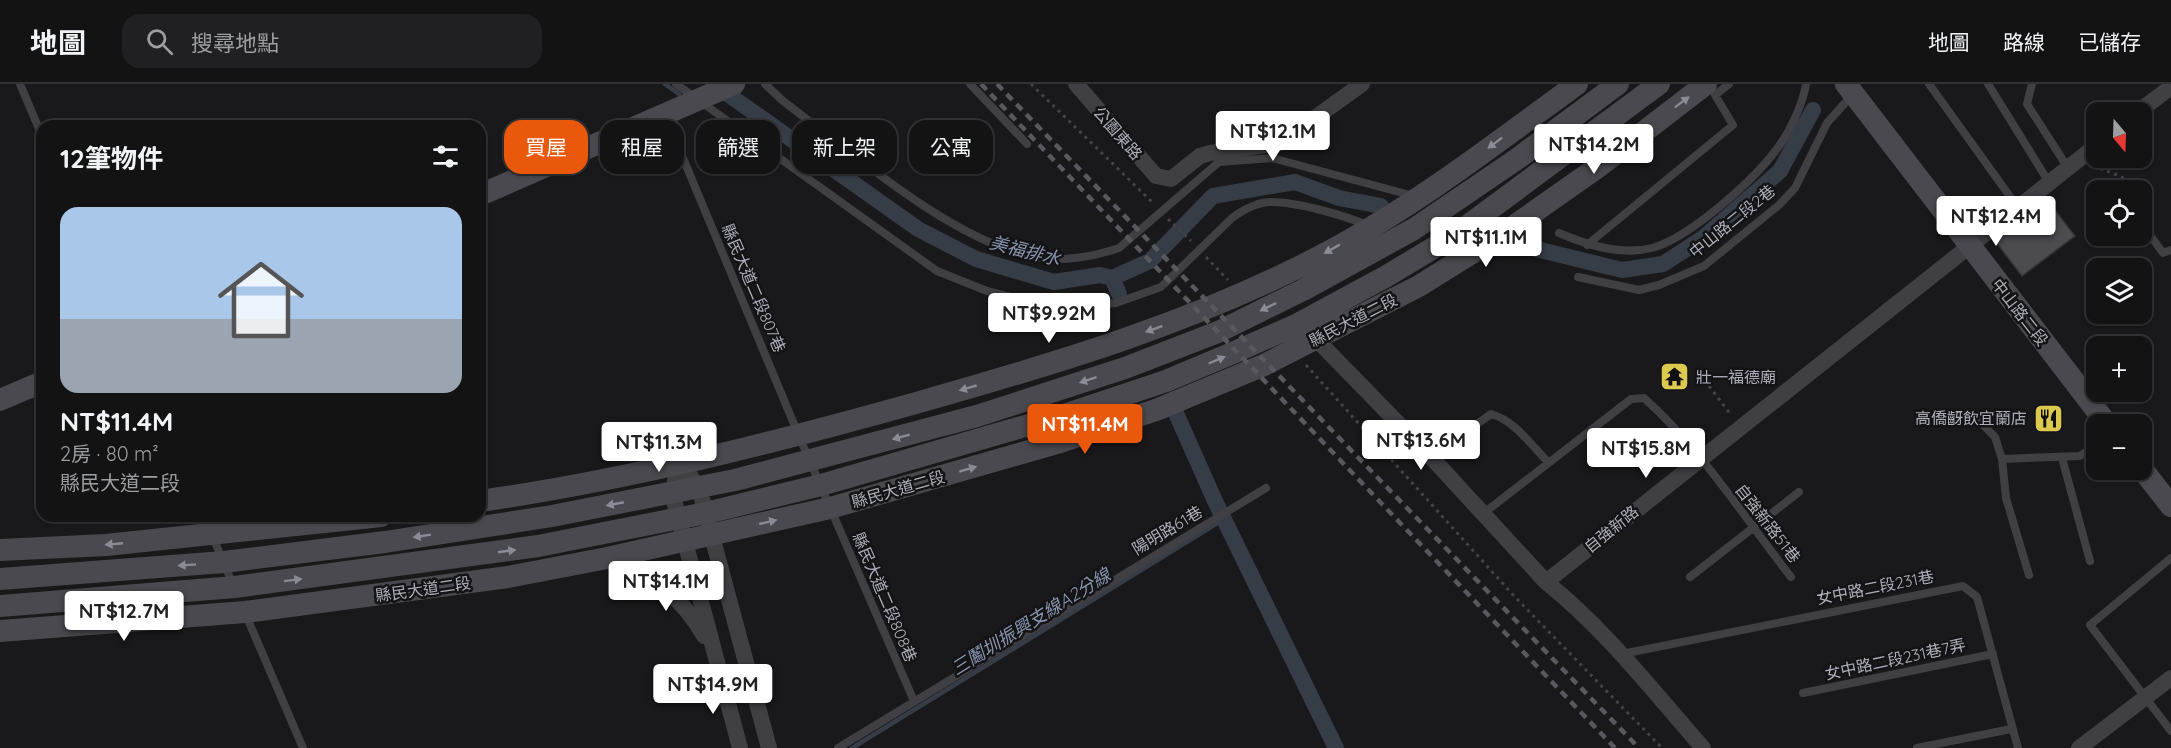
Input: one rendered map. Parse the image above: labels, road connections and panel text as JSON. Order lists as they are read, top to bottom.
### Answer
{
  "streets": {
    "street": [
      "公園東路",
      "中山路二段",
      "縣民大道二段",
      "自強新路"
    ],
    "lane": [
      "中山路二段2巷",
      "縣民大道二段807巷",
      "自強新路51巷",
      "陽明路61巷",
      "女中路二段231巷",
      "縣民大道二段808巷",
      "女中路二段231巷7弄"
    ]
  },
  "crossings": [
    ["中山路二段2巷", "中山路二段"],
    ["縣民大道二段807巷", "縣民大道二段"],
    ["縣民大道二段807巷", "縣民大道二段808巷"],
    ["中山路二段", "自強新路"],
    ["縣民大道二段", "縣民大道二段808巷"],
    ["自強新路51巷", "自強新路"],
    ["陽明路61巷", "縣民大道二段808巷"],
    ["女中路二段231巷", "女中路二段231巷7弄"]
  ],
  "water": ["美福排水", "三鬮圳振興支線A2分線"],
  "places": {
    "temple": ["壯一福德廟"],
    "restaurant": ["高僑齖飲宜蘭店"]
  },
  "north": "bottom",
  "page": {
    "header": "地圖",
    "search": "搜尋地點",
    "nav": ["地圖", "路線", "已儲存"],
    "map_buttons": ["+", "−"],
    "price": [
      "NT$12.1M",
      "NT$14.2M",
      "NT$12.4M",
      "NT$11.1M",
      "NT$9.92M",
      "NT$11.4M",
      "NT$13.6M",
      "NT$11.3M",
      "NT$15.8M",
      "NT$14.1M",
      "NT$12.7M",
      "NT$14.9M"
    ],
    "chip": [
      "買屋",
      "租屋",
      "篩選",
      "新上架",
      "公寓"
    ],
    "heading": "12筆物件",
    "list": [
      {
        "name": "NT$11.4M",
        "note": "2房 · 80 m² · 縣民大道二段"
      }
    ]
  }
}
